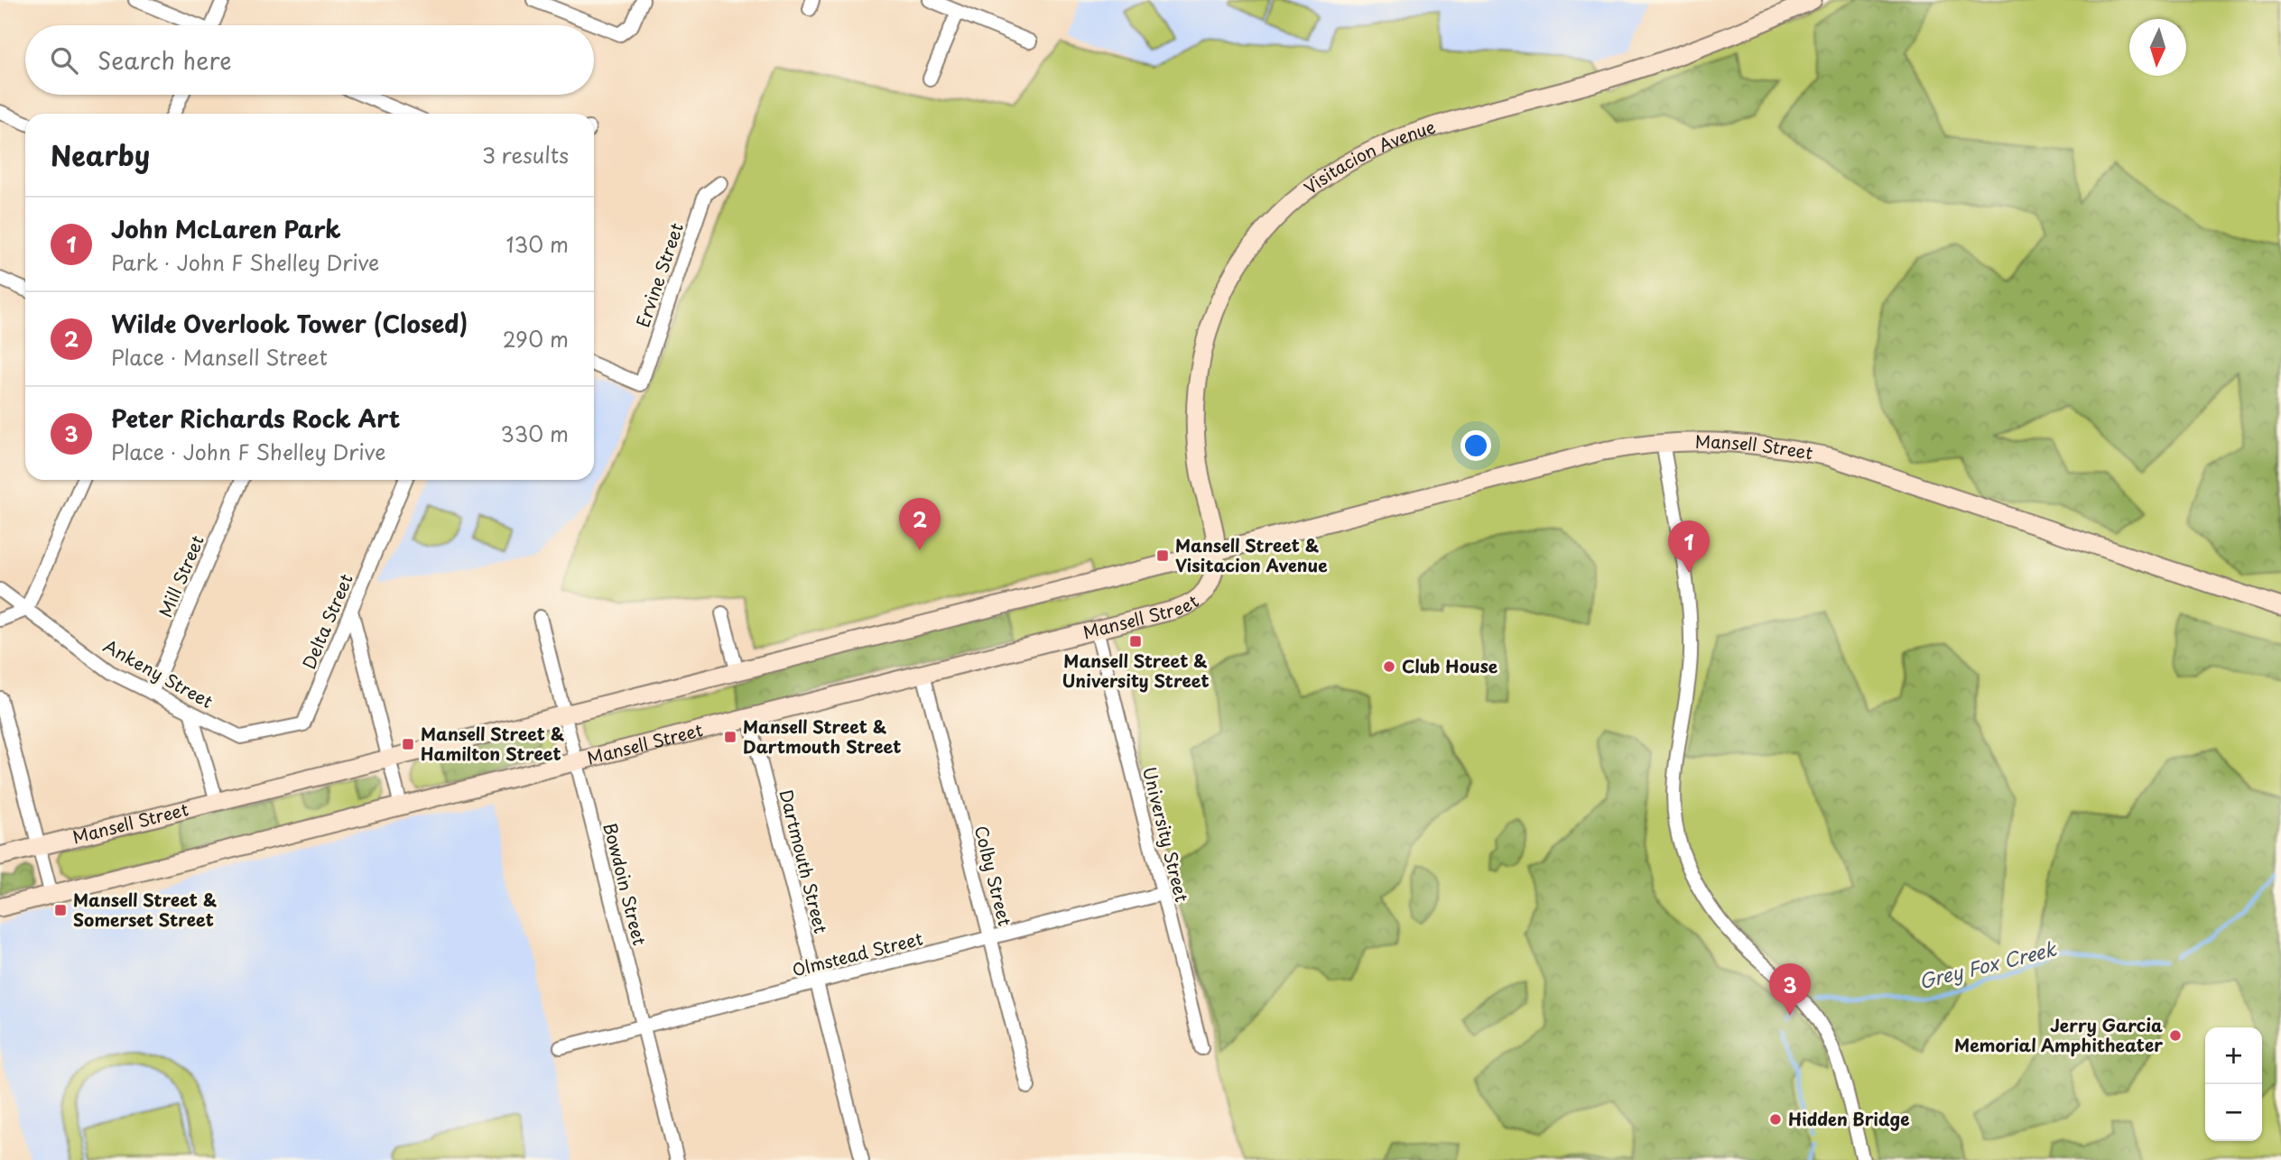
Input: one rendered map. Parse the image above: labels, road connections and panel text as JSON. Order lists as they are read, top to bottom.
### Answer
{
  "streets": {
    "street": [
      "Visitacion Avenue",
      "Ervine Street",
      "Mansell Street",
      "Mill Street",
      "Delta Street",
      "Ankeny Street",
      "University Street",
      "Dartmouth Street",
      "Colby Street",
      "Bowdoin Street",
      "Olmstead Street"
    ]
  },
  "crossings": [
    ["Visitacion Avenue", "Mansell Street"],
    ["Mansell Street", "University Street"],
    ["Mansell Street", "Dartmouth Street"],
    ["Mansell Street", "Colby Street"],
    ["Mansell Street", "Bowdoin Street"],
    ["Mill Street", "Ankeny Street"],
    ["Delta Street", "Ankeny Street"],
    ["University Street", "Olmstead Street"],
    ["Dartmouth Street", "Olmstead Street"],
    ["Colby Street", "Olmstead Street"],
    ["Bowdoin Street", "Olmstead Street"]
  ],
  "water": ["Grey Fox Creek"],
  "places": {
    "transit": [
      "Mansell Street & Visitacion Avenue",
      "Mansell Street & University Street",
      "Mansell Street & Dartmouth Street",
      "Mansell Street & Hamilton Street",
      "Mansell Street & Somerset Street"
    ],
    "other": ["Club House", "Jerry Garcia Memorial Amphitheater", "Hidden Bridge"]
  },
  "north": "bottom",
  "page": {
    "search": "Search here",
    "heading": ["Nearby", "3 results"],
    "list": [
      {
        "mark": "1",
        "name": "John McLaren Park",
        "note": "Park · John F Shelley Drive",
        "value": "130 m"
      },
      {
        "mark": "2",
        "name": "Wilde Overlook Tower (Closed)",
        "note": "Place · Mansell Street",
        "value": "290 m"
      },
      {
        "mark": "3",
        "name": "Peter Richards Rock Art",
        "note": "Place · John F Shelley Drive",
        "value": "330 m"
      }
    ],
    "pins": ["2", "1", "3"],
    "map_buttons": ["+", "−"]
  }
}
